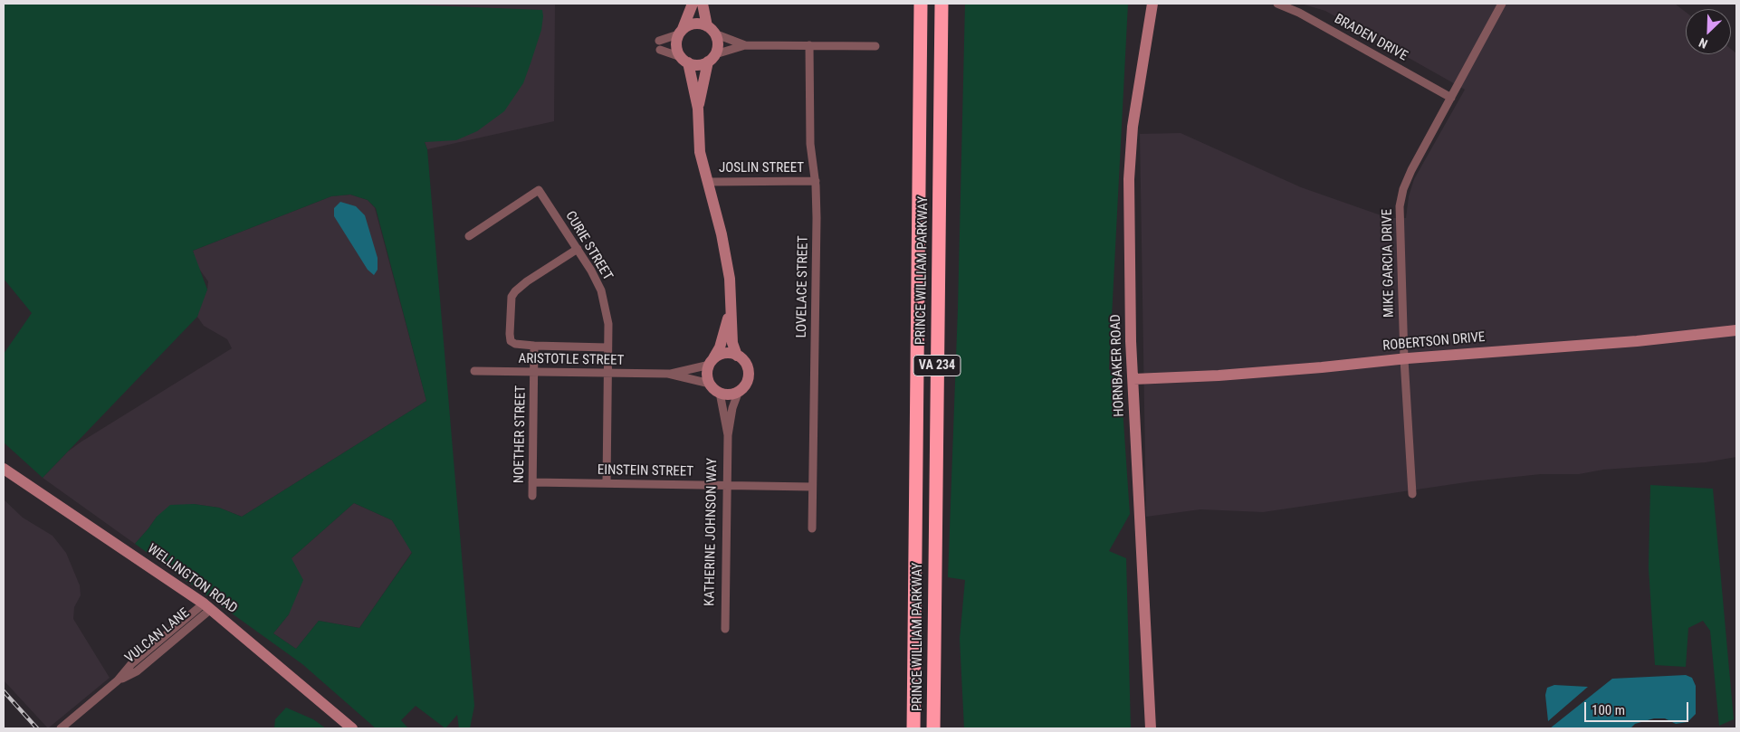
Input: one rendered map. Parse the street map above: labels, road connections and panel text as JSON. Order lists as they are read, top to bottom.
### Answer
{
  "streets": {
    "highway": ["PRINCE WILLIAM PARKWAY", "VA 234"],
    "street": [
      "BRADEN DRIVE",
      "JOSLIN STREET",
      "CURIE STREET",
      "MIKE GARCIA DRIVE",
      "LOVELACE STREET",
      "ROBERTSON DRIVE",
      "ARISTOTLE STREET",
      "HORNBAKER ROAD",
      "NOETHER STREET",
      "EINSTEIN STREET",
      "KATHERINE JOHNSON WAY",
      "WELLINGTON ROAD",
      "VULCAN LANE"
    ]
  },
  "crossings": [
    ["BRADEN DRIVE", "MIKE GARCIA DRIVE"],
    ["JOSLIN STREET", "LOVELACE STREET"],
    ["CURIE STREET", "ARISTOTLE STREET"],
    ["CURIE STREET", "EINSTEIN STREET"],
    ["MIKE GARCIA DRIVE", "ROBERTSON DRIVE"],
    ["LOVELACE STREET", "EINSTEIN STREET"],
    ["ROBERTSON DRIVE", "HORNBAKER ROAD"],
    ["ARISTOTLE STREET", "NOETHER STREET"],
    ["ARISTOTLE STREET", "KATHERINE JOHNSON WAY"],
    ["NOETHER STREET", "EINSTEIN STREET"],
    ["EINSTEIN STREET", "KATHERINE JOHNSON WAY"],
    ["WELLINGTON ROAD", "VULCAN LANE"]
  ],
  "scale_bar": "100 m",
  "north": "bottom left"
}
